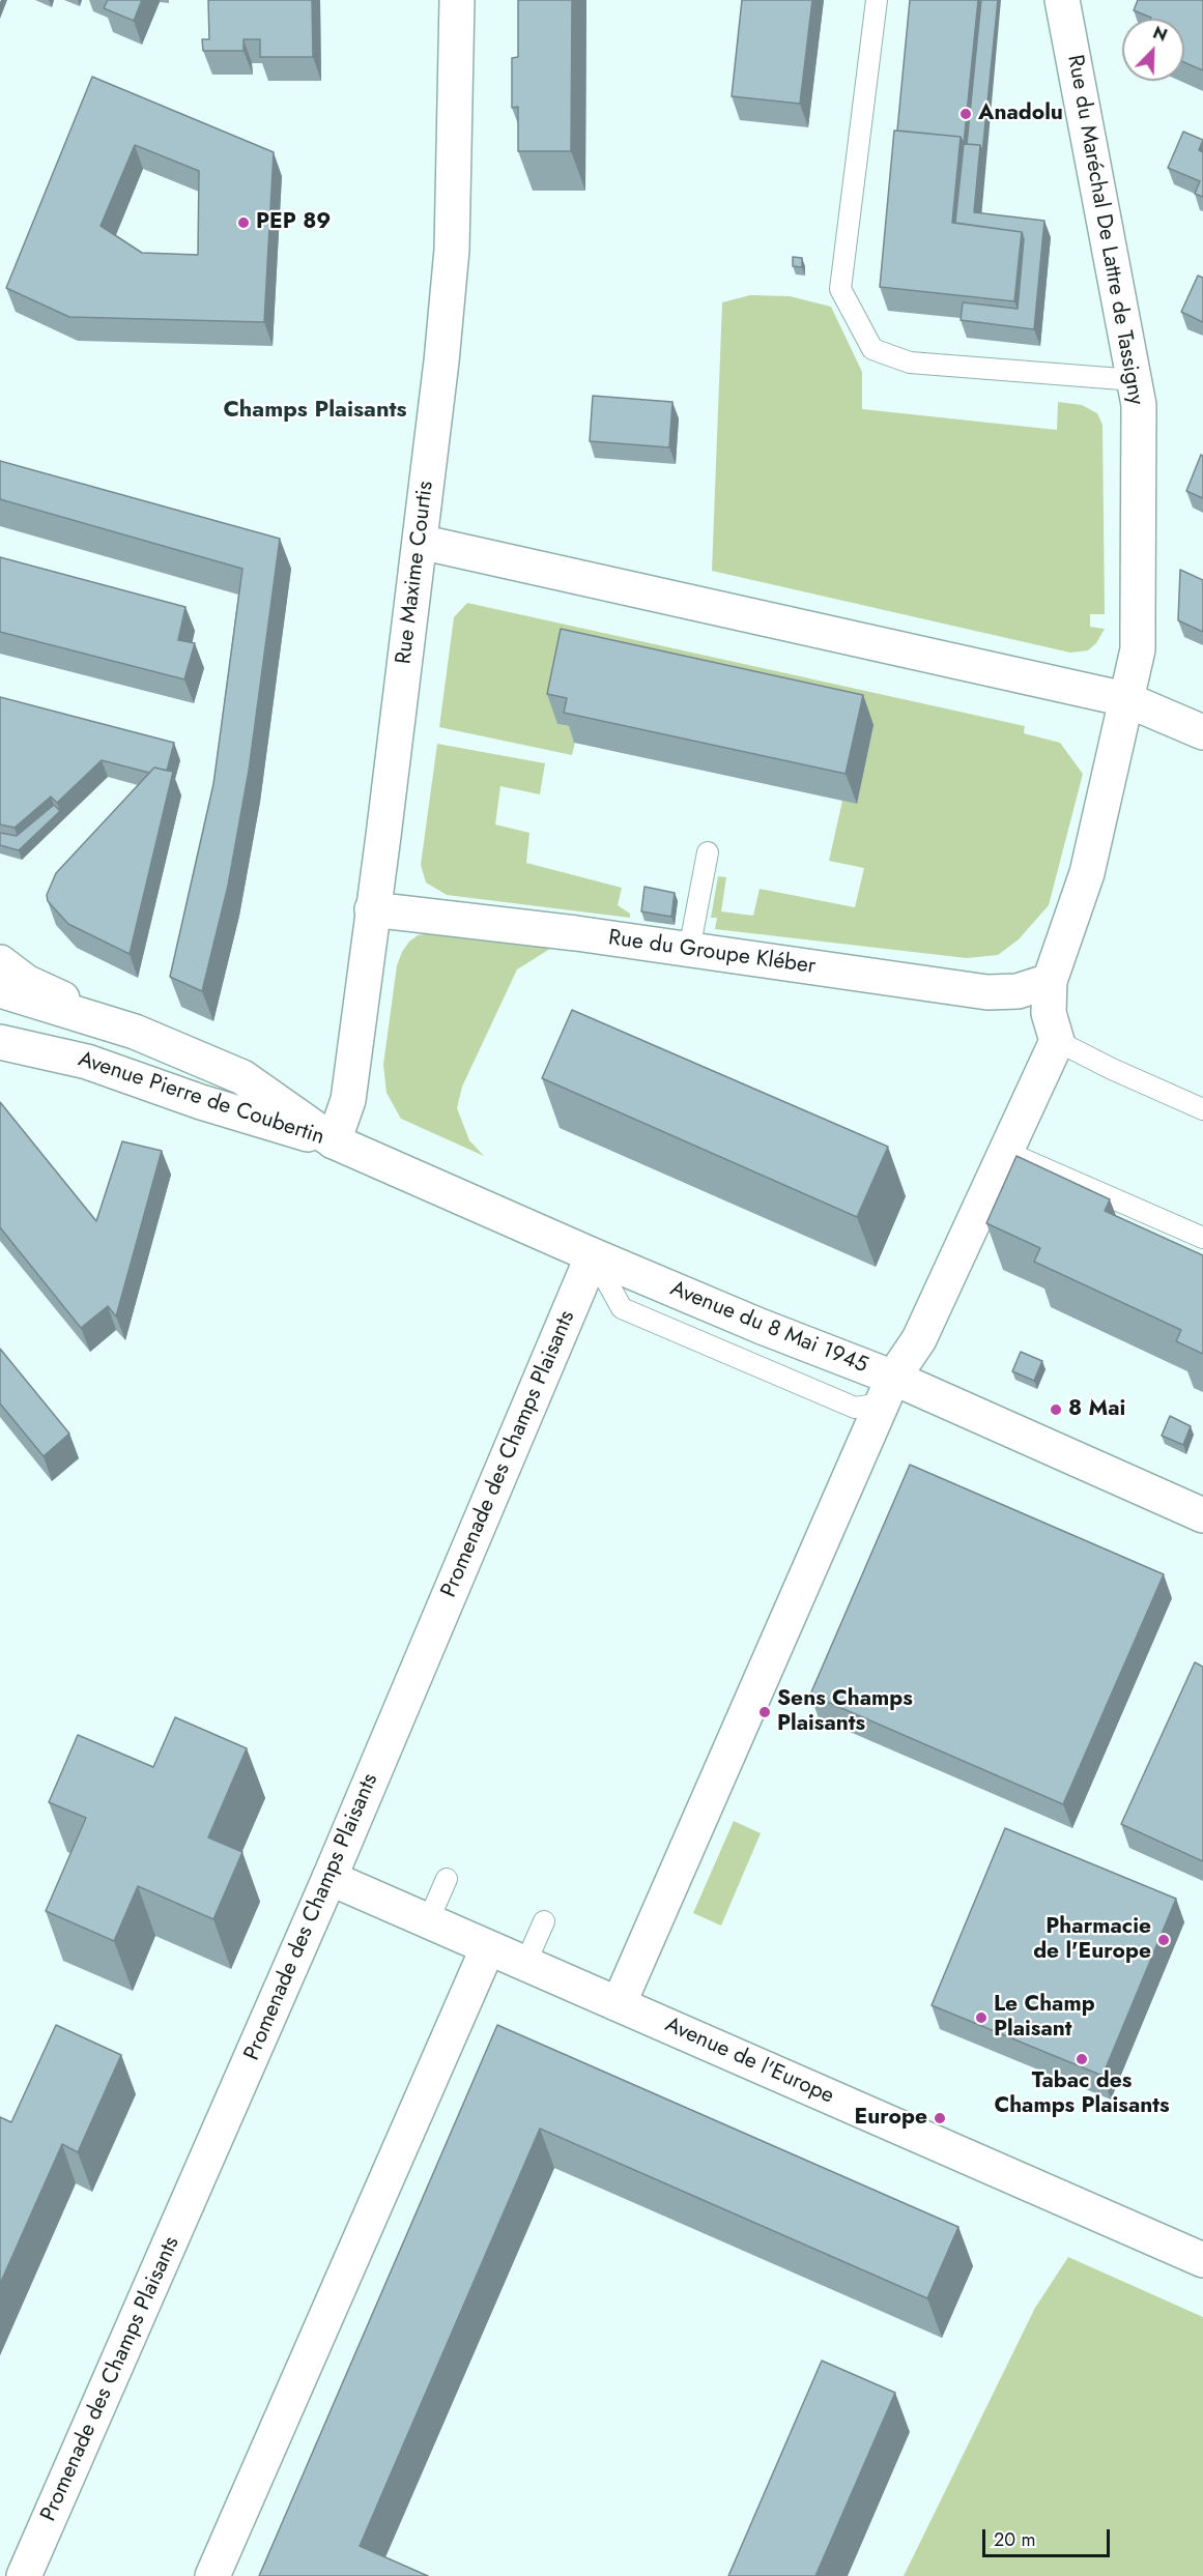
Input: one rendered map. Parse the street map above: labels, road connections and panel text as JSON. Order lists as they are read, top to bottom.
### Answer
{
  "streets": {
    "street": [
      "Rue du Maréchal De Lattre de Tassigny",
      "Rue Maxime Courtis",
      "Rue du Groupe Kléber",
      "Avenue Pierre de Coubertin",
      "Avenue du 8 Mai 1945",
      "Promenade des Champs Plaisants",
      "Avenue de l'Europe"
    ]
  },
  "crossings": [
    ["Rue du Maréchal De Lattre de Tassigny", "Rue du Groupe Kléber"],
    ["Rue Maxime Courtis", "Rue du Groupe Kléber"],
    ["Rue Maxime Courtis", "Avenue Pierre de Coubertin"],
    ["Rue Maxime Courtis", "Avenue du 8 Mai 1945"],
    ["Avenue Pierre de Coubertin", "Avenue du 8 Mai 1945"],
    ["Avenue du 8 Mai 1945", "Promenade des Champs Plaisants"],
    ["Promenade des Champs Plaisants", "Avenue de l'Europe"]
  ],
  "districts": ["Champs Plaisants"],
  "places": [
    "Anadolu",
    "PEP 89",
    "8 Mai",
    "Sens Champs Plaisants",
    "Pharmacie de l'Europe",
    "Le Champ Plaisant",
    "Tabac des Champs Plaisants",
    "Europe"
  ],
  "scale_bar": "20 m",
  "north": "top right"
}
